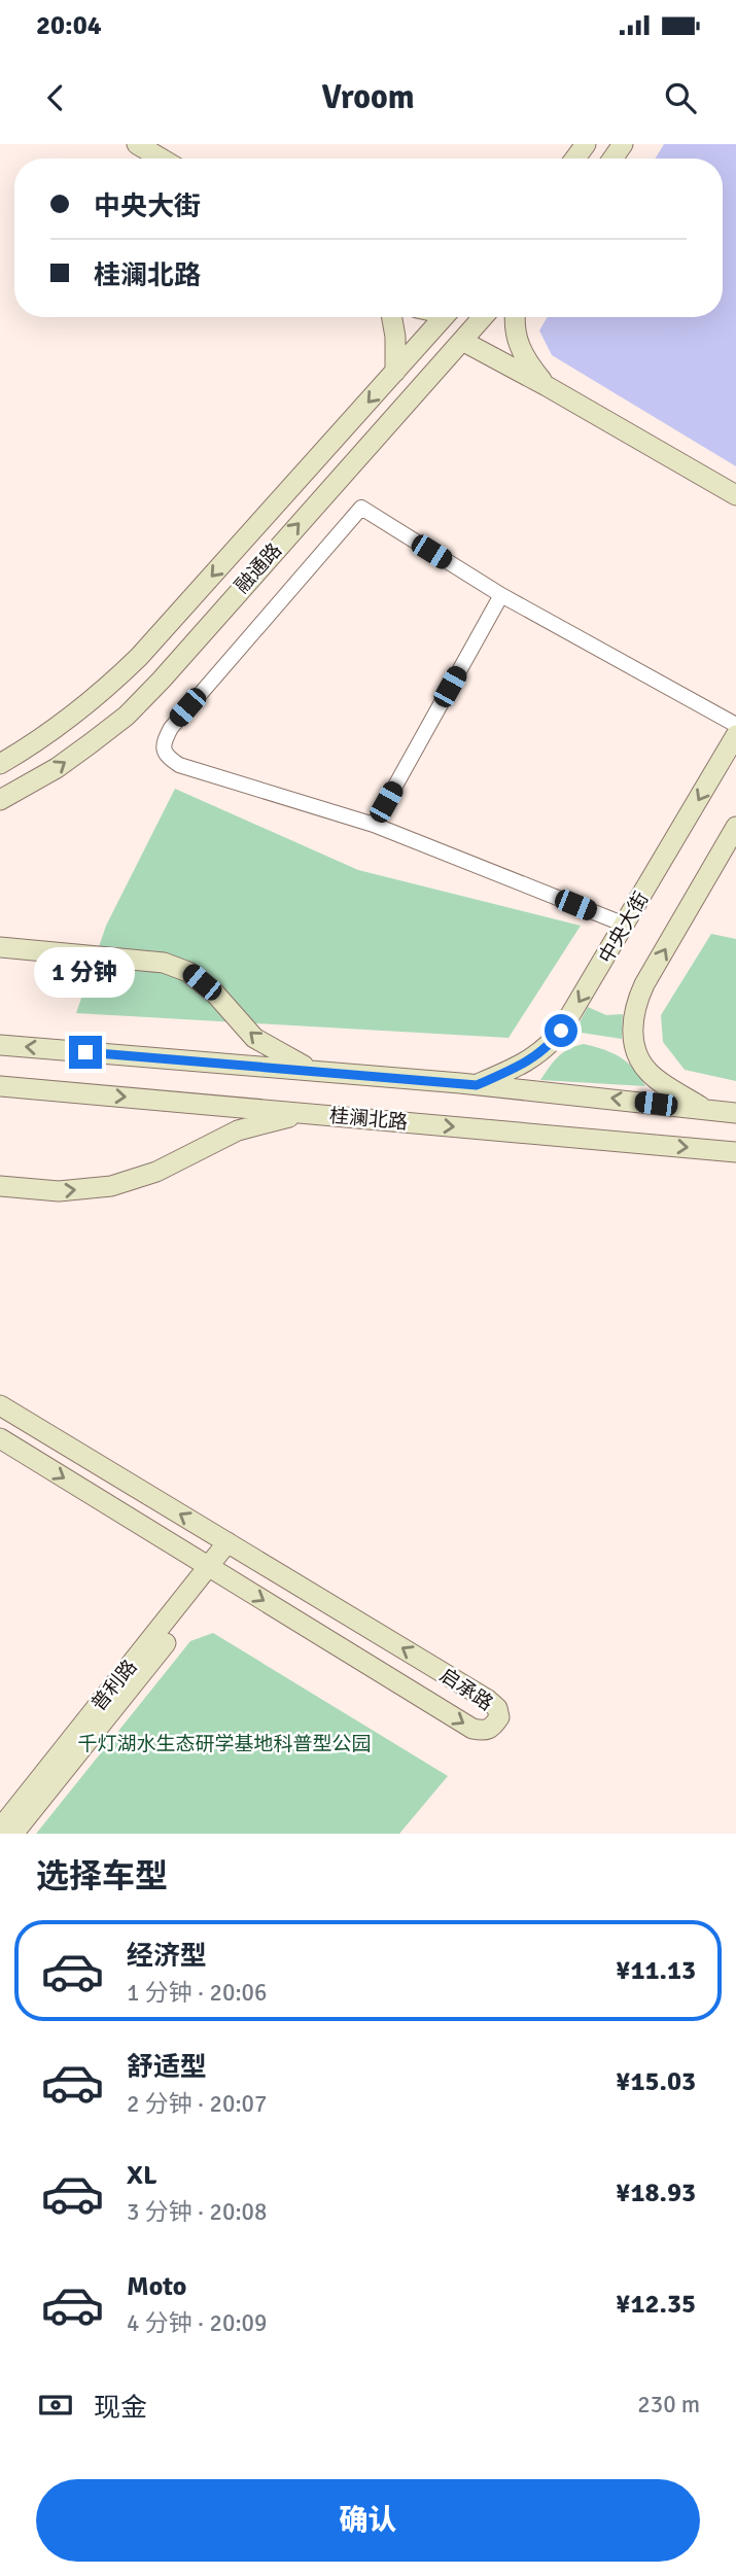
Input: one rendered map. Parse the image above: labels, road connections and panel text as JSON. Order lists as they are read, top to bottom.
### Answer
{
  "streets": {
    "main road": [
      "融通路",
      "中央大街",
      "桂澜北路",
      "普利路",
      "启承路"
    ]
  },
  "crossings": [
    ["普利路", "启承路"]
  ],
  "one_way": ["中央大街"],
  "parks": ["千灯湖水生态研学基地科普型公园"],
  "page": {
    "status": "20:04",
    "header": "Vroom",
    "banner": ["中央大街", "桂澜北路"],
    "bubble": "1 分钟",
    "heading": "选择车型",
    "list": [
      {
        "name": "经济型",
        "note": "1 分钟 · 20:06",
        "value": "¥11.13"
      },
      {
        "name": "舒适型",
        "note": "2 分钟 · 20:07",
        "value": "¥15.03"
      },
      {
        "name": "XL",
        "note": "3 分钟 · 20:08",
        "value": "¥18.93"
      },
      {
        "name": "Moto",
        "note": "4 分钟 · 20:09",
        "value": "¥12.35"
      }
    ],
    "pay": ["现金", "230 m"],
    "buttons": "确认"
  }
}
